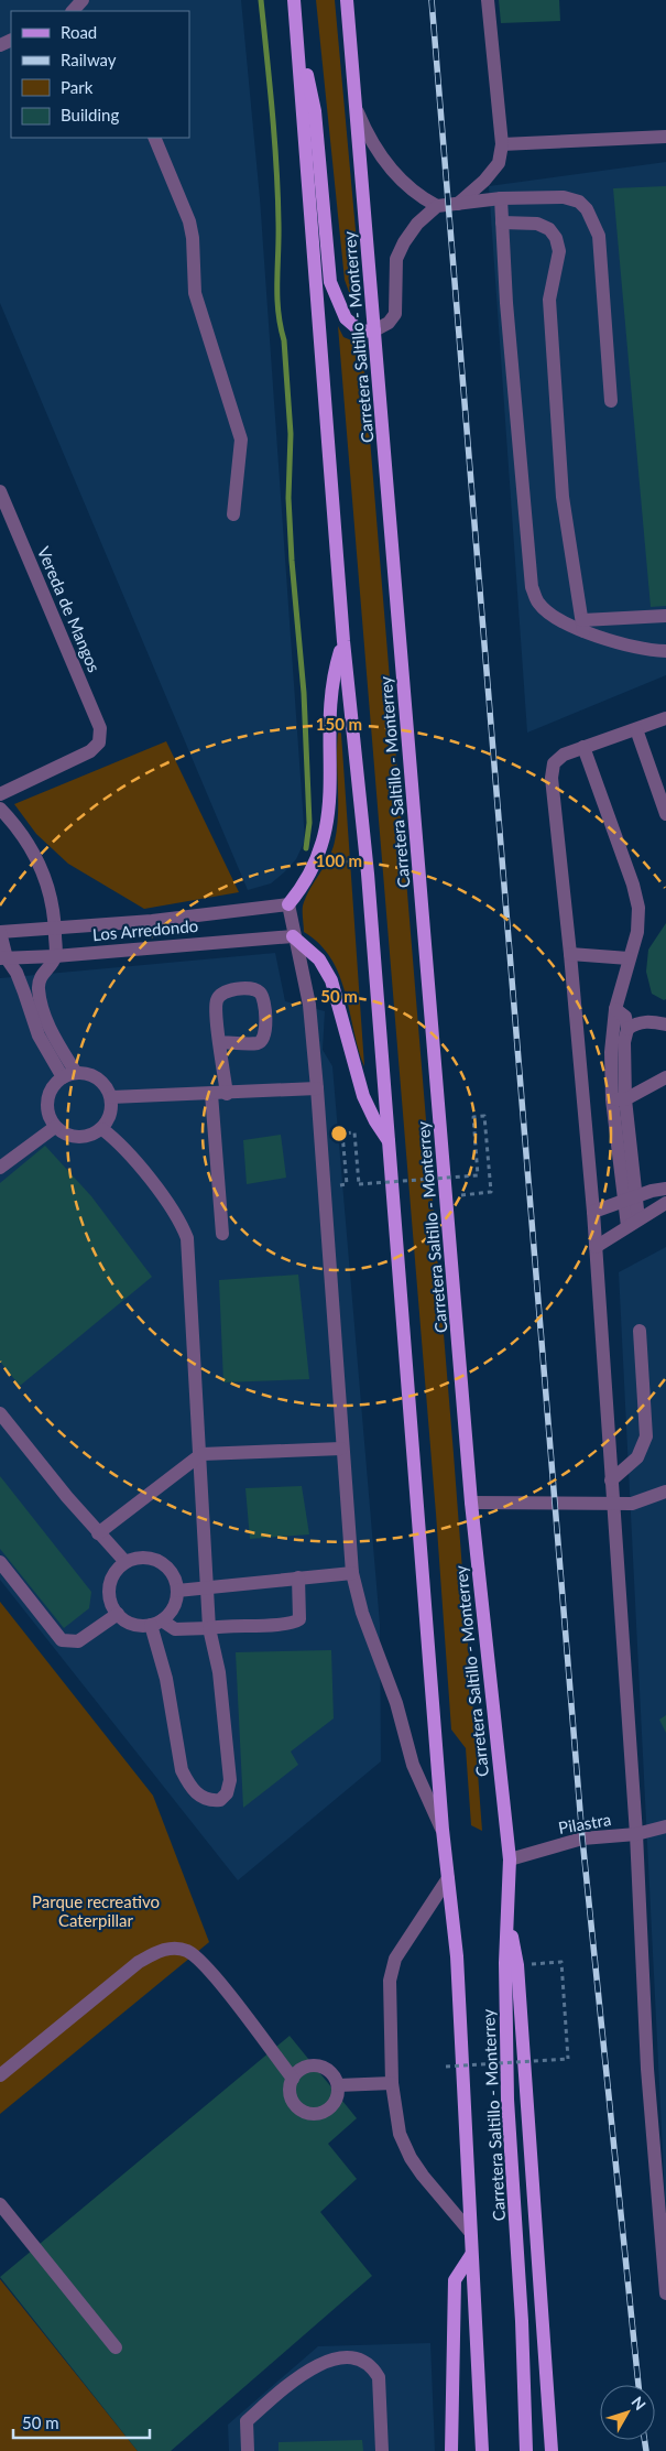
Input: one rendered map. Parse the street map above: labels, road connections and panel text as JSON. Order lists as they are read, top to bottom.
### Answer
{
  "streets": {
    "main road": ["Carretera Saltillo - Monterrey"],
    "street": ["Vereda de Mangos", "Los Arredondo", "Pilastra"]
  },
  "crossings": [
    ["Carretera Saltillo - Monterrey", "Pilastra"]
  ],
  "parks": ["Parque recreativo Caterpillar"],
  "legend": [
    "Road",
    "Railway",
    "Park",
    "Building"
  ],
  "scale_bar": "50 m",
  "north": "top right",
  "rings": ["150 m", "100 m", "50 m"]
}
